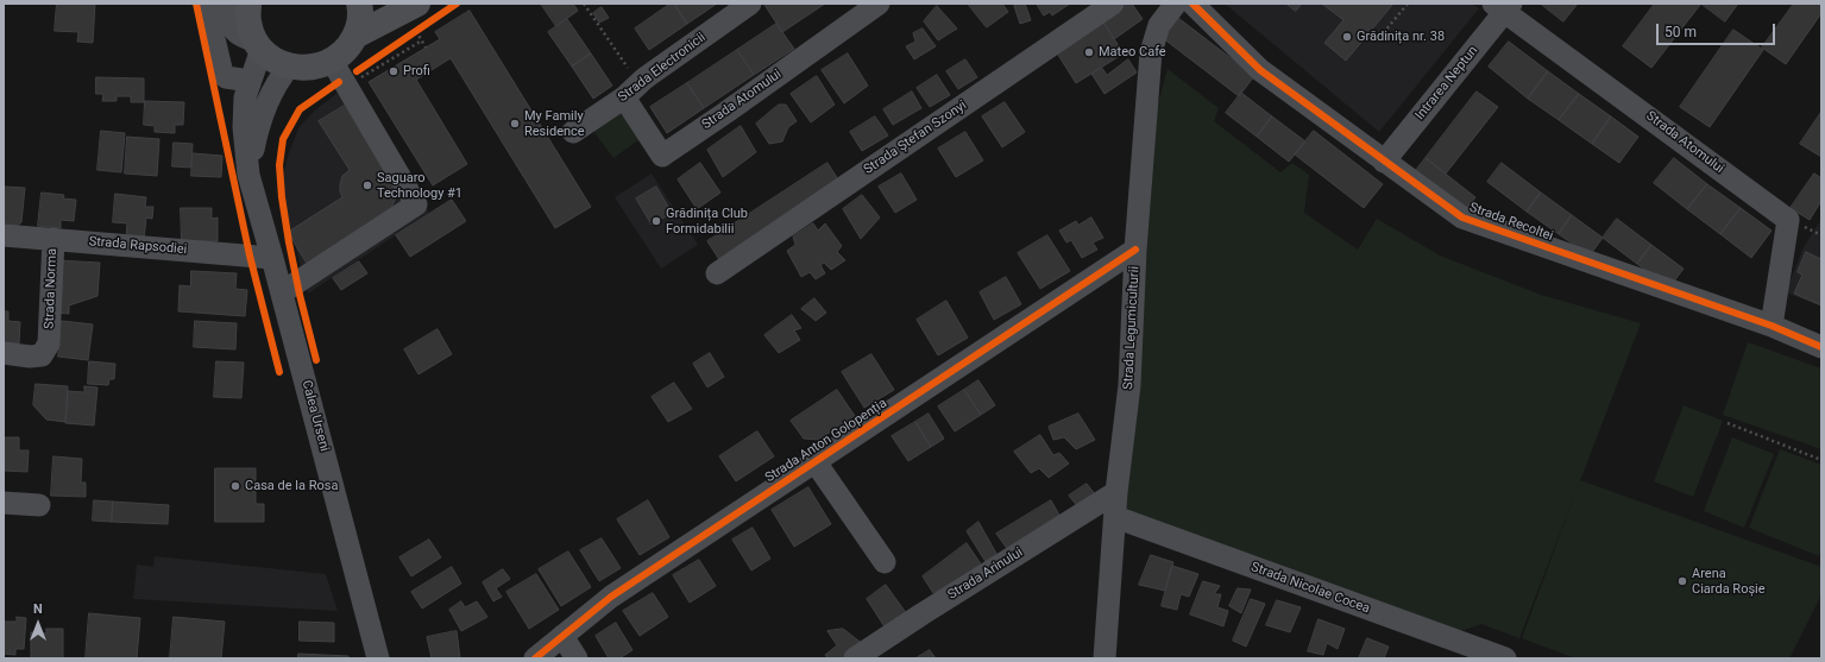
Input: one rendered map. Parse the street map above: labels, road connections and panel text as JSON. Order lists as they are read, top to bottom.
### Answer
{
  "streets": {
    "street": [
      "Strada Electronicii",
      "Intrarea Neptun",
      "Strada Atomului",
      "Strada Ștefan Szonyi",
      "Strada Recoltei",
      "Strada Rapsodiei",
      "Strada Norma",
      "Strada Legumiculturii",
      "Calea Urseni",
      "Strada Anton Golopenția",
      "Strada Arinului",
      "Strada Nicolae Cocea"
    ]
  },
  "crossings": [
    ["Strada Electronicii", "Strada Atomului"],
    ["Intrarea Neptun", "Strada Atomului"],
    ["Intrarea Neptun", "Strada Recoltei"],
    ["Strada Atomului", "Strada Recoltei"],
    ["Strada Rapsodiei", "Strada Norma"],
    ["Strada Rapsodiei", "Calea Urseni"],
    ["Strada Legumiculturii", "Strada Anton Golopenția"],
    ["Strada Legumiculturii", "Strada Arinului"],
    ["Strada Legumiculturii", "Strada Nicolae Cocea"]
  ],
  "places": [
    "Grădinița nr. 38",
    "Mateo Cafe",
    "Profi",
    "My Family Residence",
    "Saguaro Technology #1",
    "Grădinița Club Formidabilii",
    "Casa de la Rosa",
    "Arena Ciarda Roșie"
  ],
  "scale_bar": "50 m",
  "north": "top"
}
